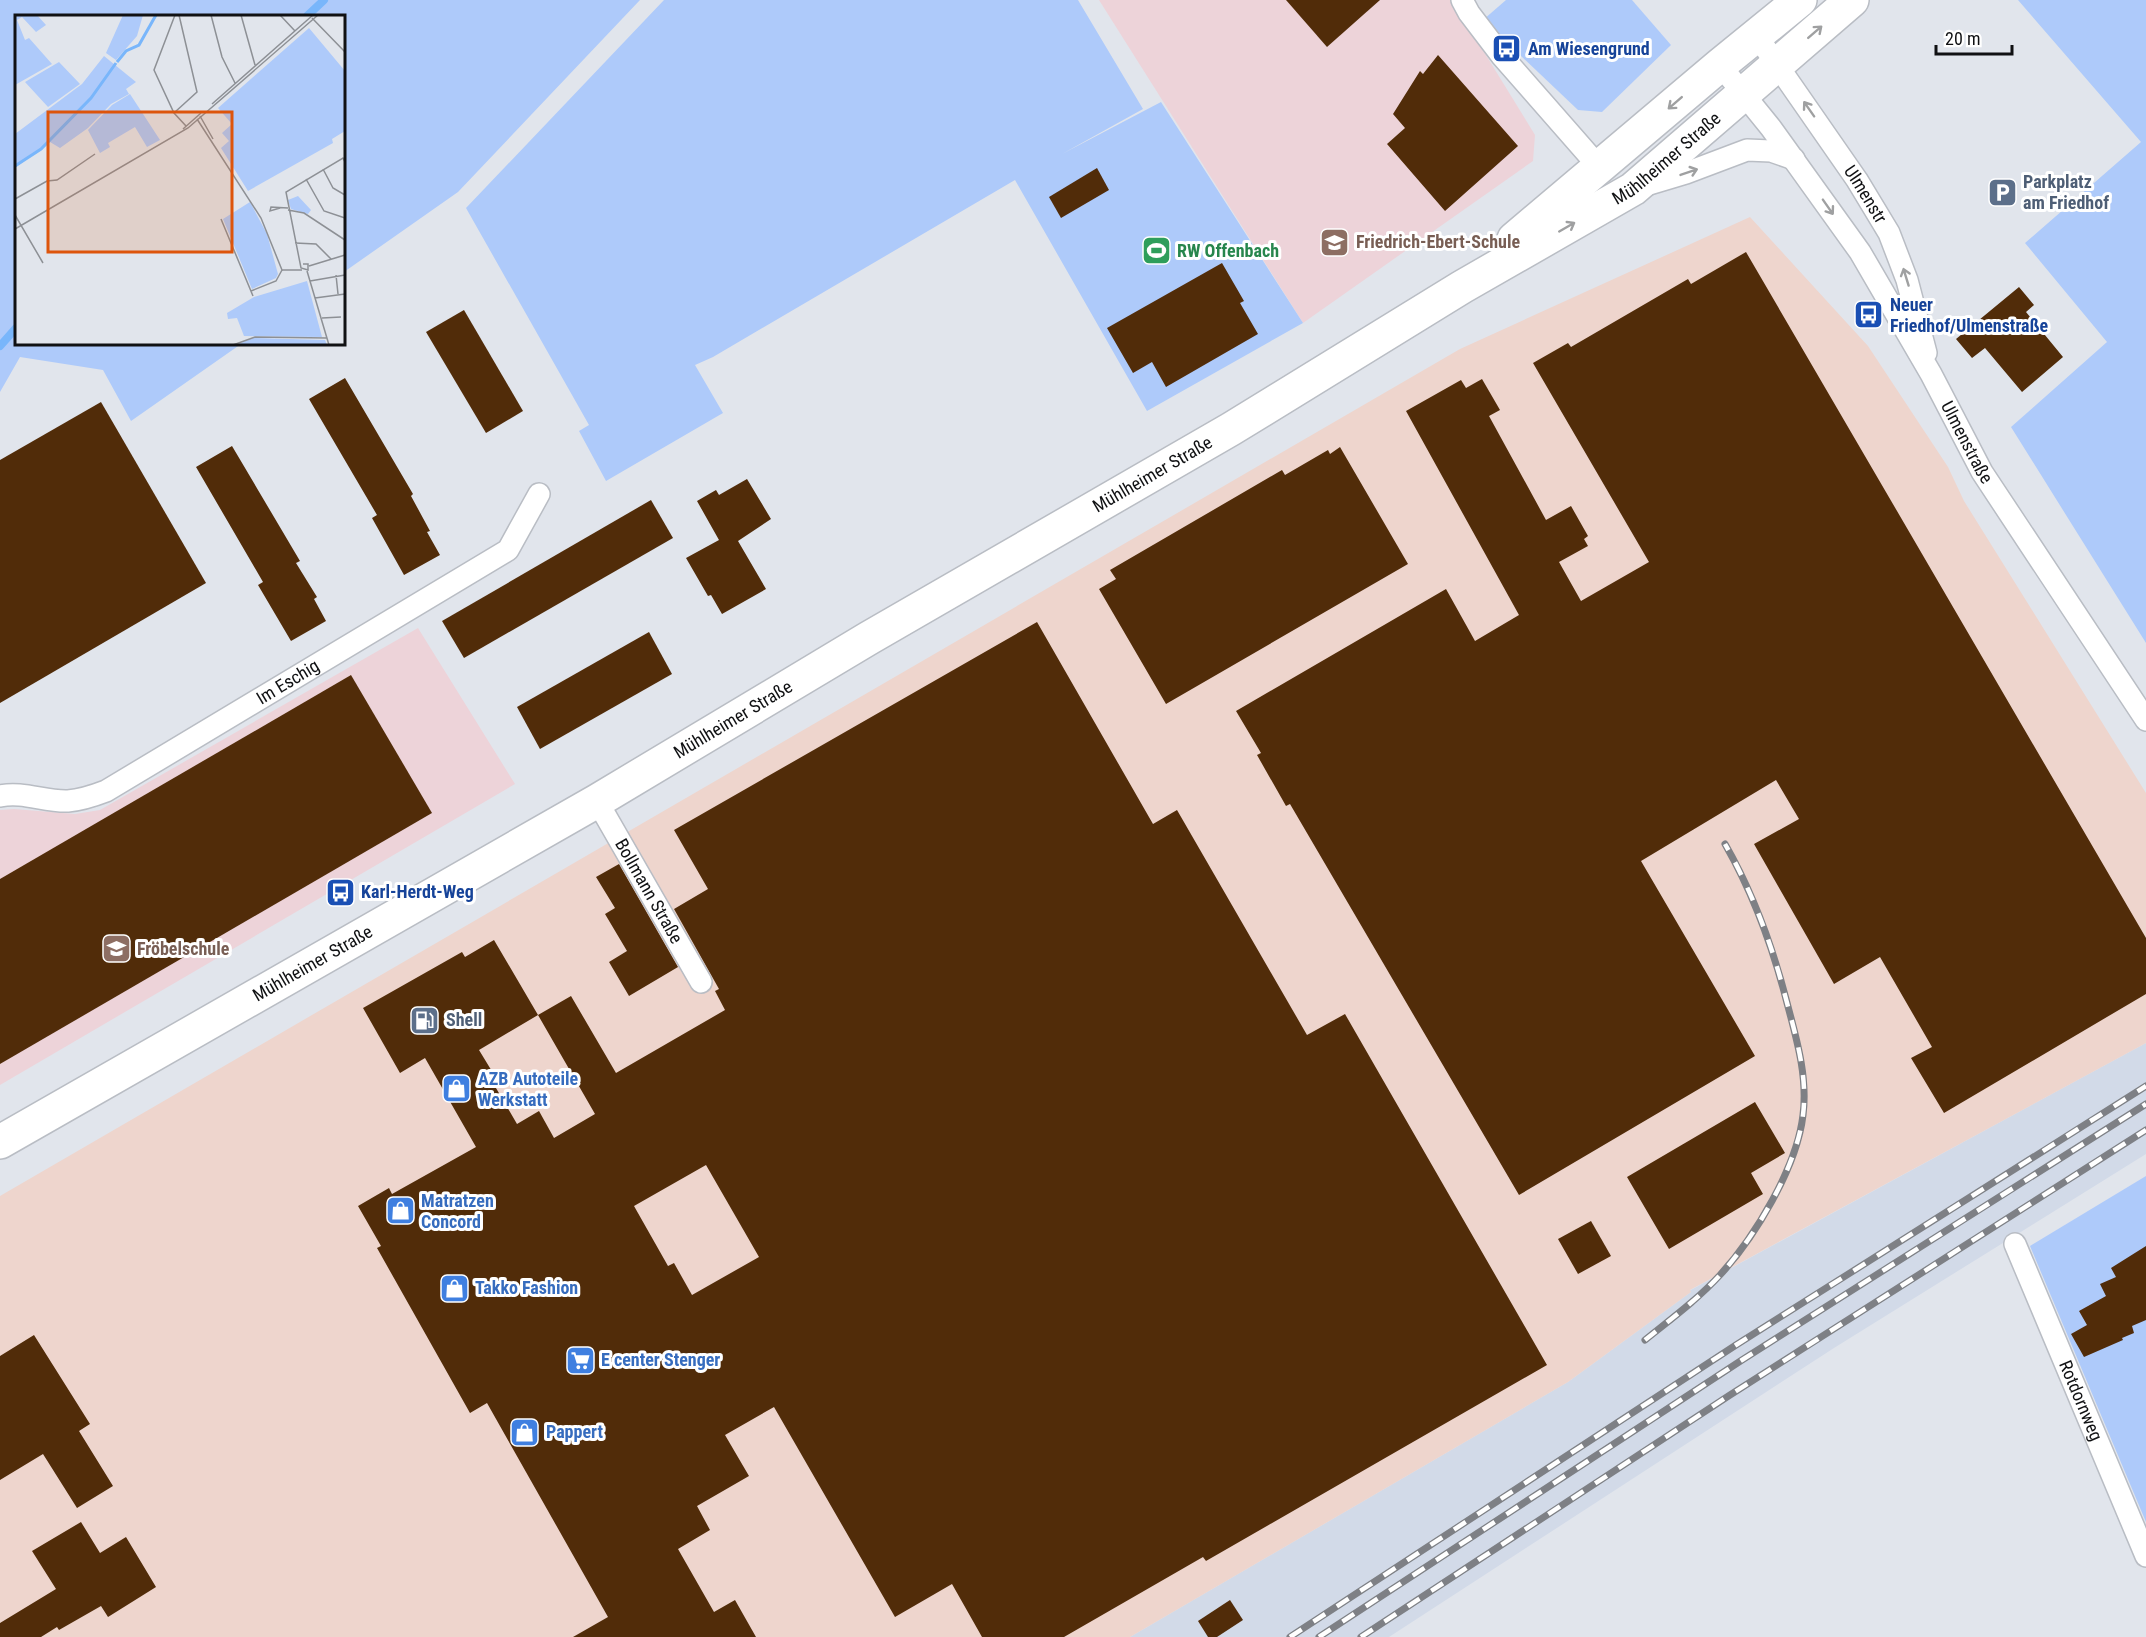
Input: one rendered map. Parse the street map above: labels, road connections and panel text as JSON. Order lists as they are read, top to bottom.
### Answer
{
  "streets": {
    "main road": ["Mühlheimer Straße"],
    "street": [
      "Ulmenstr",
      "Ulmenstraße",
      "Im Eschig",
      "Bollmann Straße",
      "Rotdornweg"
    ]
  },
  "crossings": [
    ["Mühlheimer Straße", "Ulmenstr"],
    ["Mühlheimer Straße", "Ulmenstraße"],
    ["Mühlheimer Straße", "Bollmann Straße"],
    ["Ulmenstr", "Ulmenstraße"]
  ],
  "one_way": ["Ulmenstr"],
  "places": {
    "bus stop": ["Am Wiesengrund", "Neuer Friedhof/Ulmenstraße", "Karl-Herdt-Weg"],
    "parking": ["Parkplatz am Friedhof"],
    "school or university": ["Friedrich-Ebert-Schule", "Fröbelschule"],
    "sports": ["RW Offenbach"],
    "fuel station": ["Shell"],
    "shop": [
      "AZB Autoteile Werkstatt",
      "Matratzen Concord",
      "Takko Fashion",
      "Pappert"
    ],
    "supermarket": ["E center Stenger"]
  },
  "scale_bar": "20 m"
}
